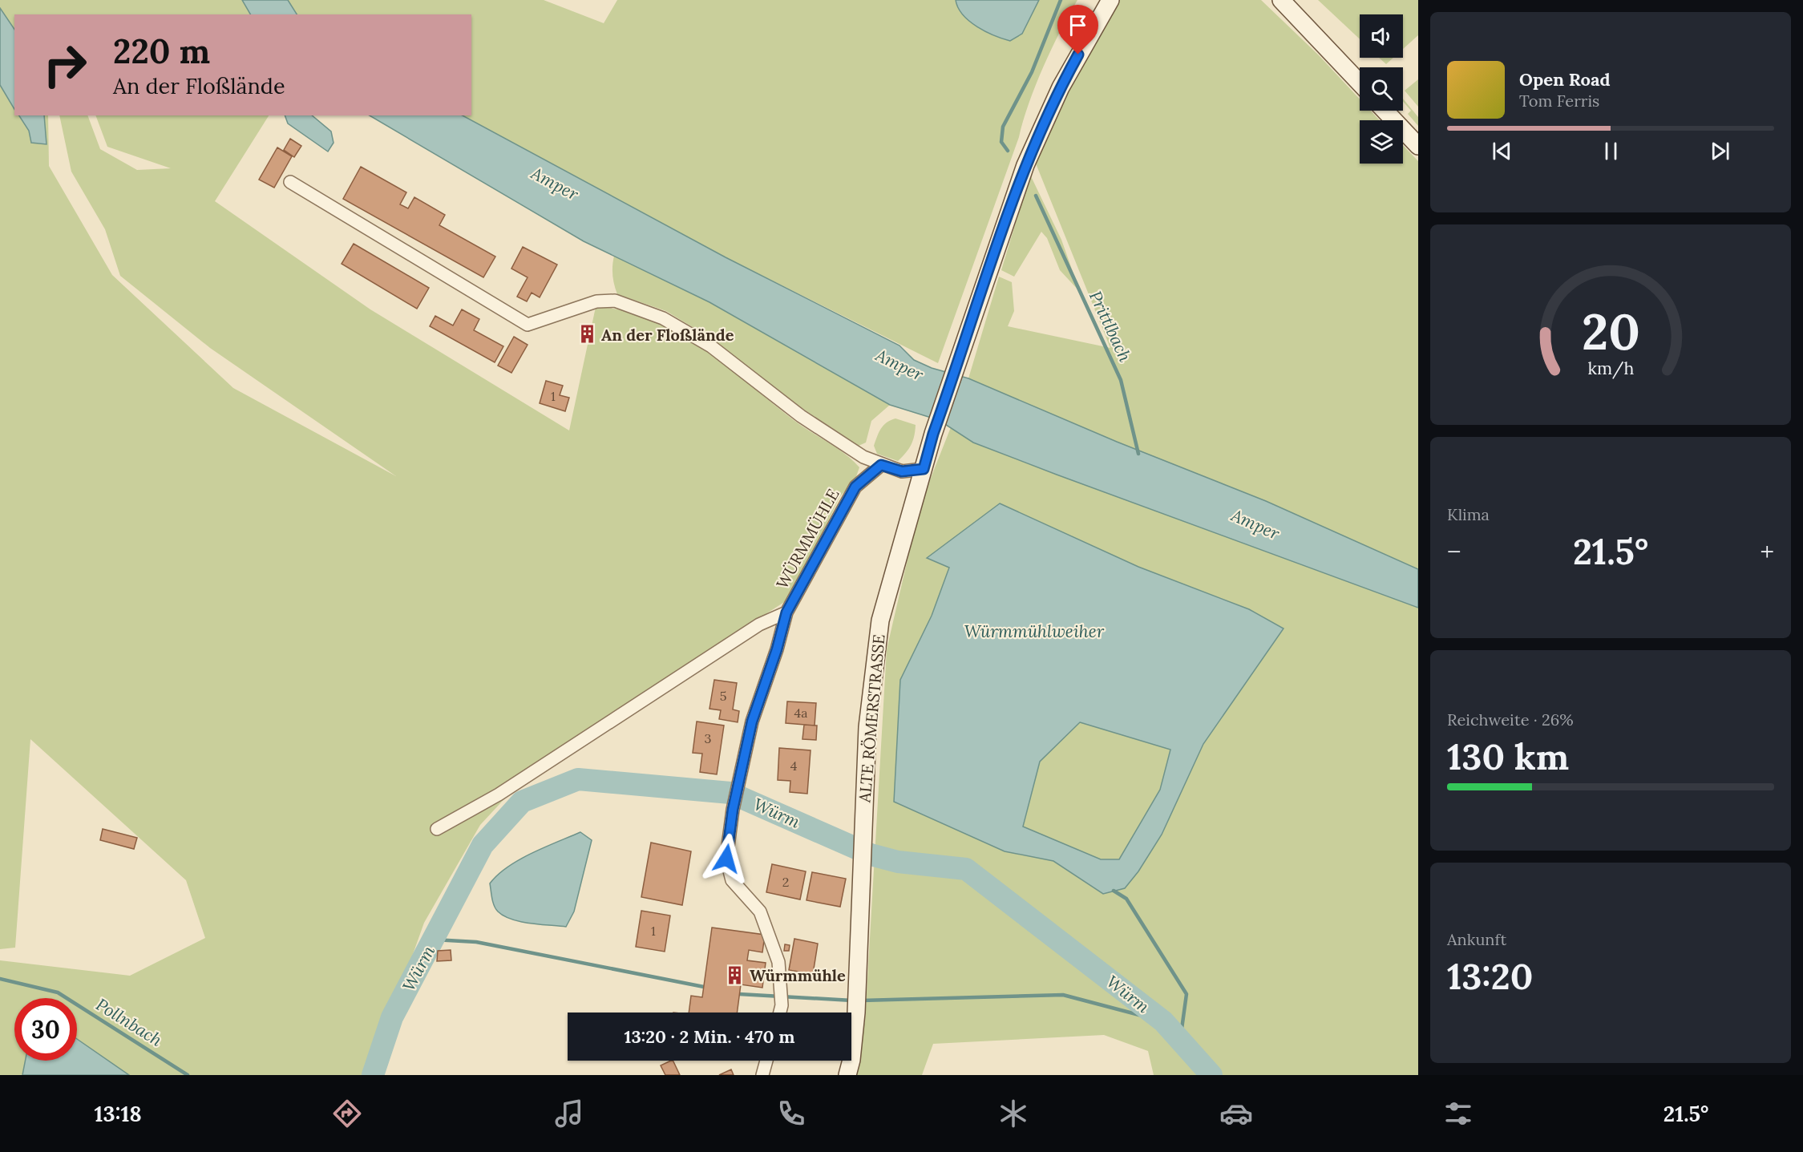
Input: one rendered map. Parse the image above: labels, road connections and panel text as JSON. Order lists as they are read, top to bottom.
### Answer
{
  "streets": {
    "main road": ["ALTE RÖMERSTRASSE"],
    "street": ["WÜRMMÜHLE"]
  },
  "water": [
    "Amper",
    "Prittlbach",
    "Würmmühlweiher",
    "Würm",
    "Pollnbach"
  ],
  "places": {
    "building": ["An der Floßlände", "Würmmühle"]
  },
  "house_numbers": [
    "1",
    "5",
    "4a",
    "3",
    "4",
    "2",
    "1"
  ],
  "page": {
    "turn": ["220 m", "An der Floßlände"],
    "song": ["Open Road", "Tom Ferris"],
    "tile": [
      "Klima",
      ["Reichweite · 26%", "130 km"],
      ["Ankunft", "13:20"]
    ],
    "heat": ["−", "21.5°", "+"],
    "limit": "30",
    "trip": "13:20 · 2 Min. · 470 m",
    "tabs": ["13:18", "21.5°"],
    "gauge": ["20", "km/h"]
  }
}
